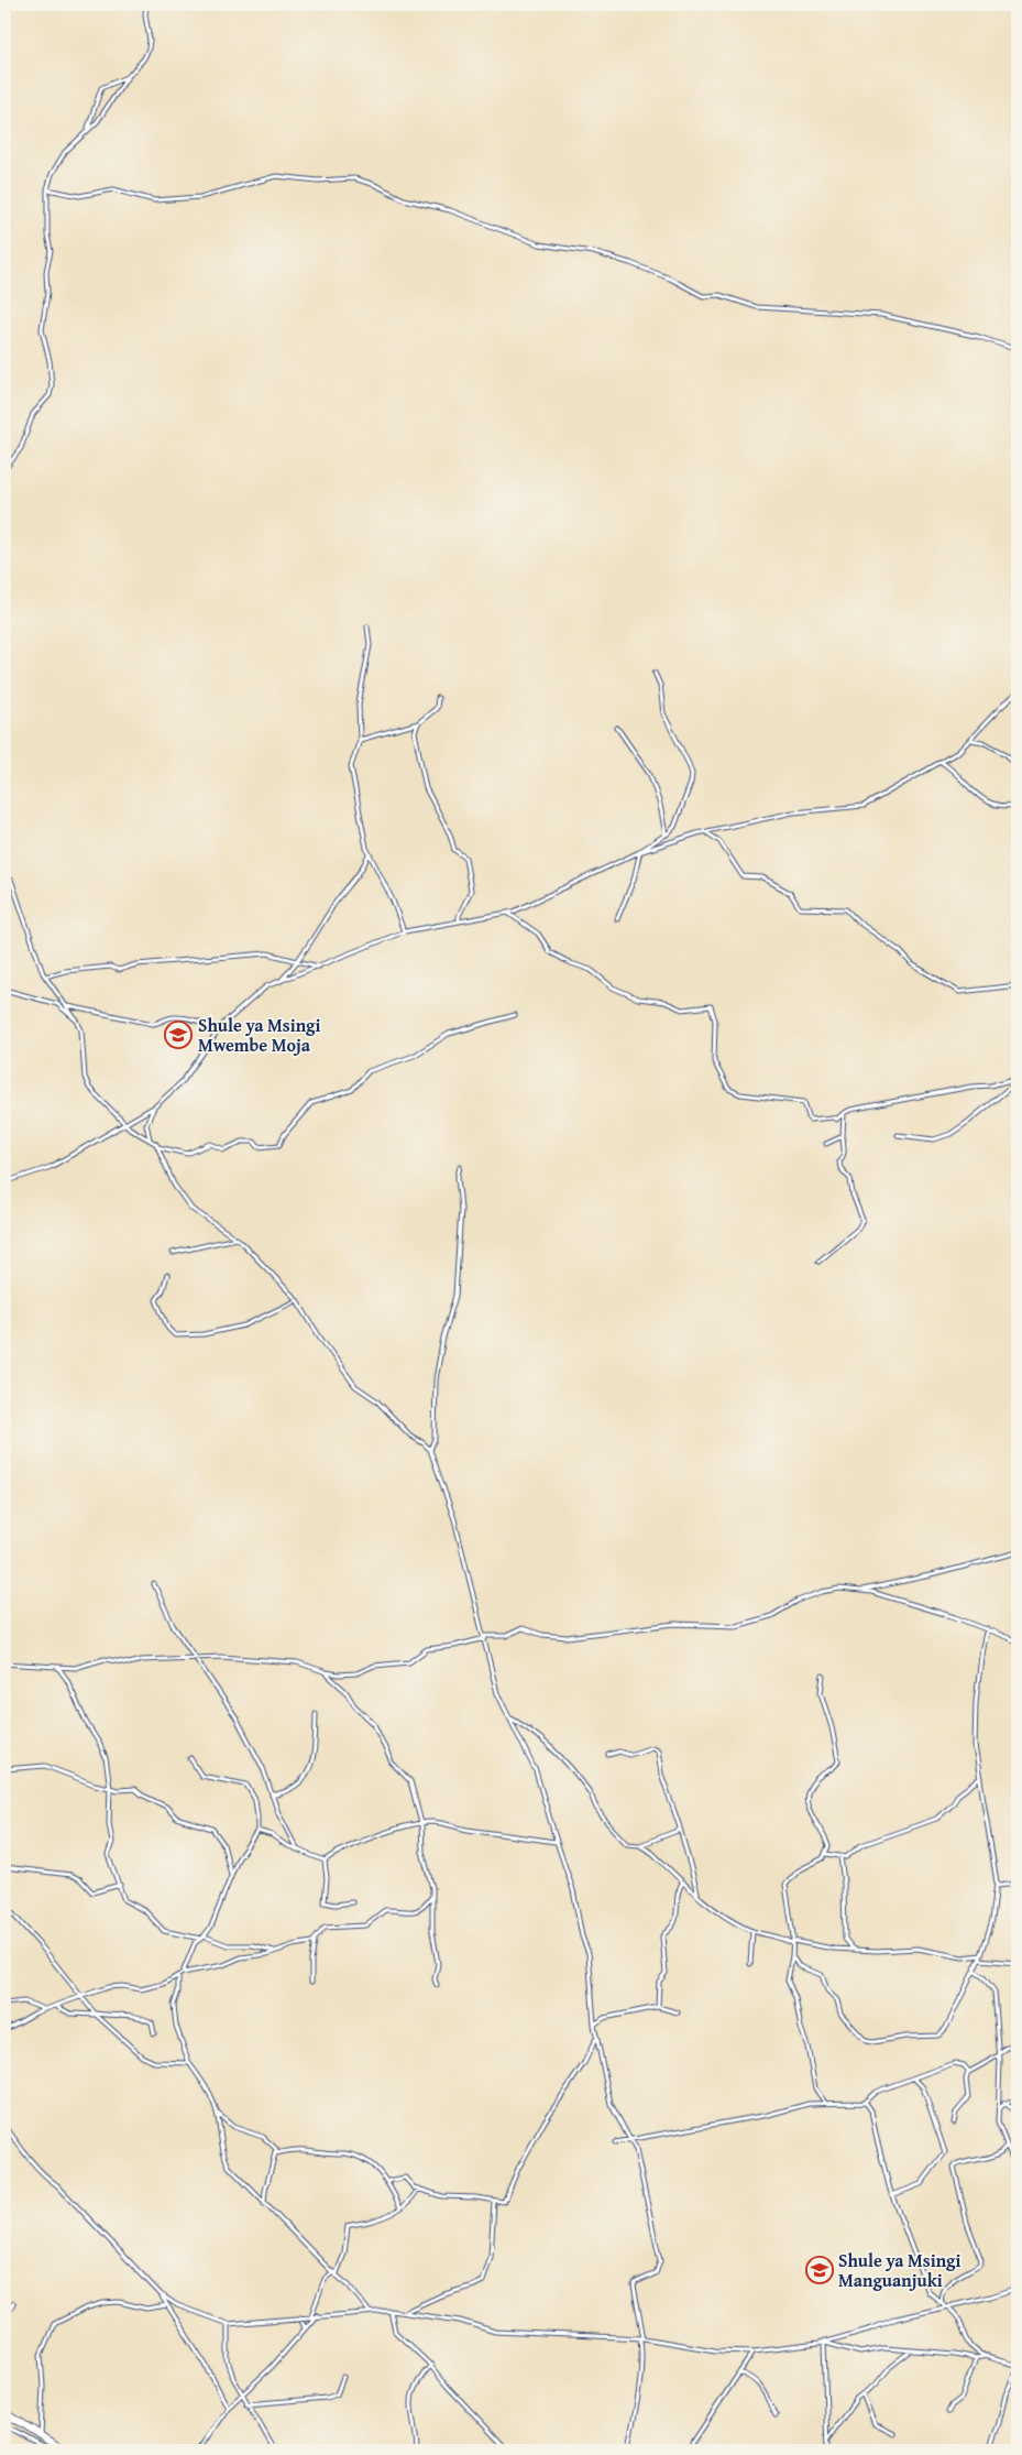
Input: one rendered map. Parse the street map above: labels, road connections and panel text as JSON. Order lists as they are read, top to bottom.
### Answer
{
  "places": {
    "school or university": ["Shule ya Msingi Mwembe Moja", "Shule ya Msingi Manguanjuki"]
  }
}
